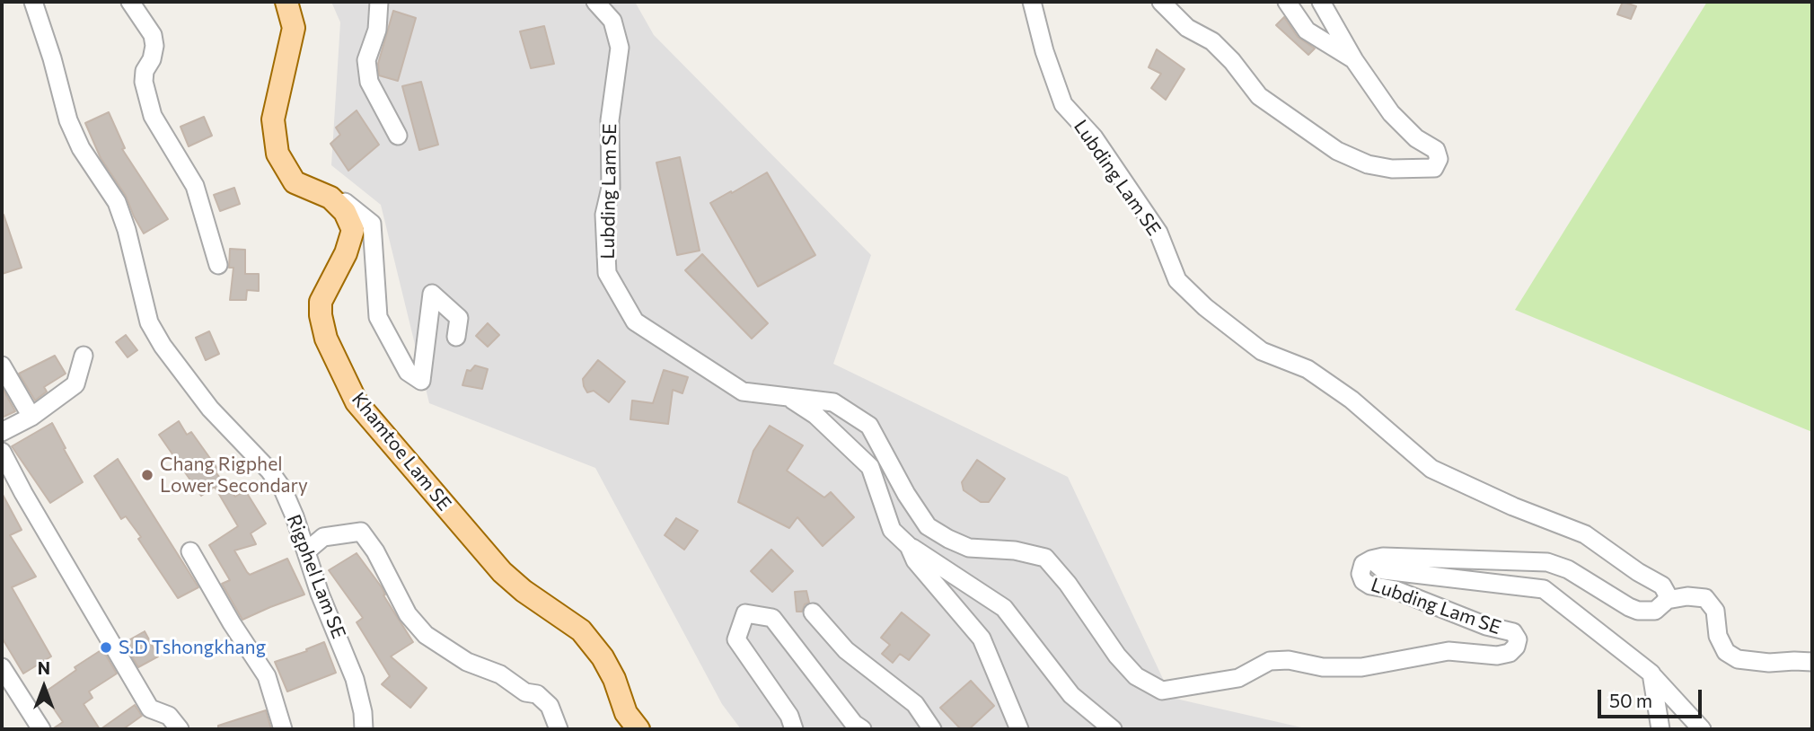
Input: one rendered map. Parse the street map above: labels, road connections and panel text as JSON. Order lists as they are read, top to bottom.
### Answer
{
  "streets": {
    "main road": ["Khamtoe Lam SE"],
    "street": ["Lubding Lam SE", "Rigphel Lam SE"]
  },
  "places": ["Chang Rigphel Lower Secondary", "S.D Tshongkhang"],
  "scale_bar": "50 m",
  "north": "top"
}
